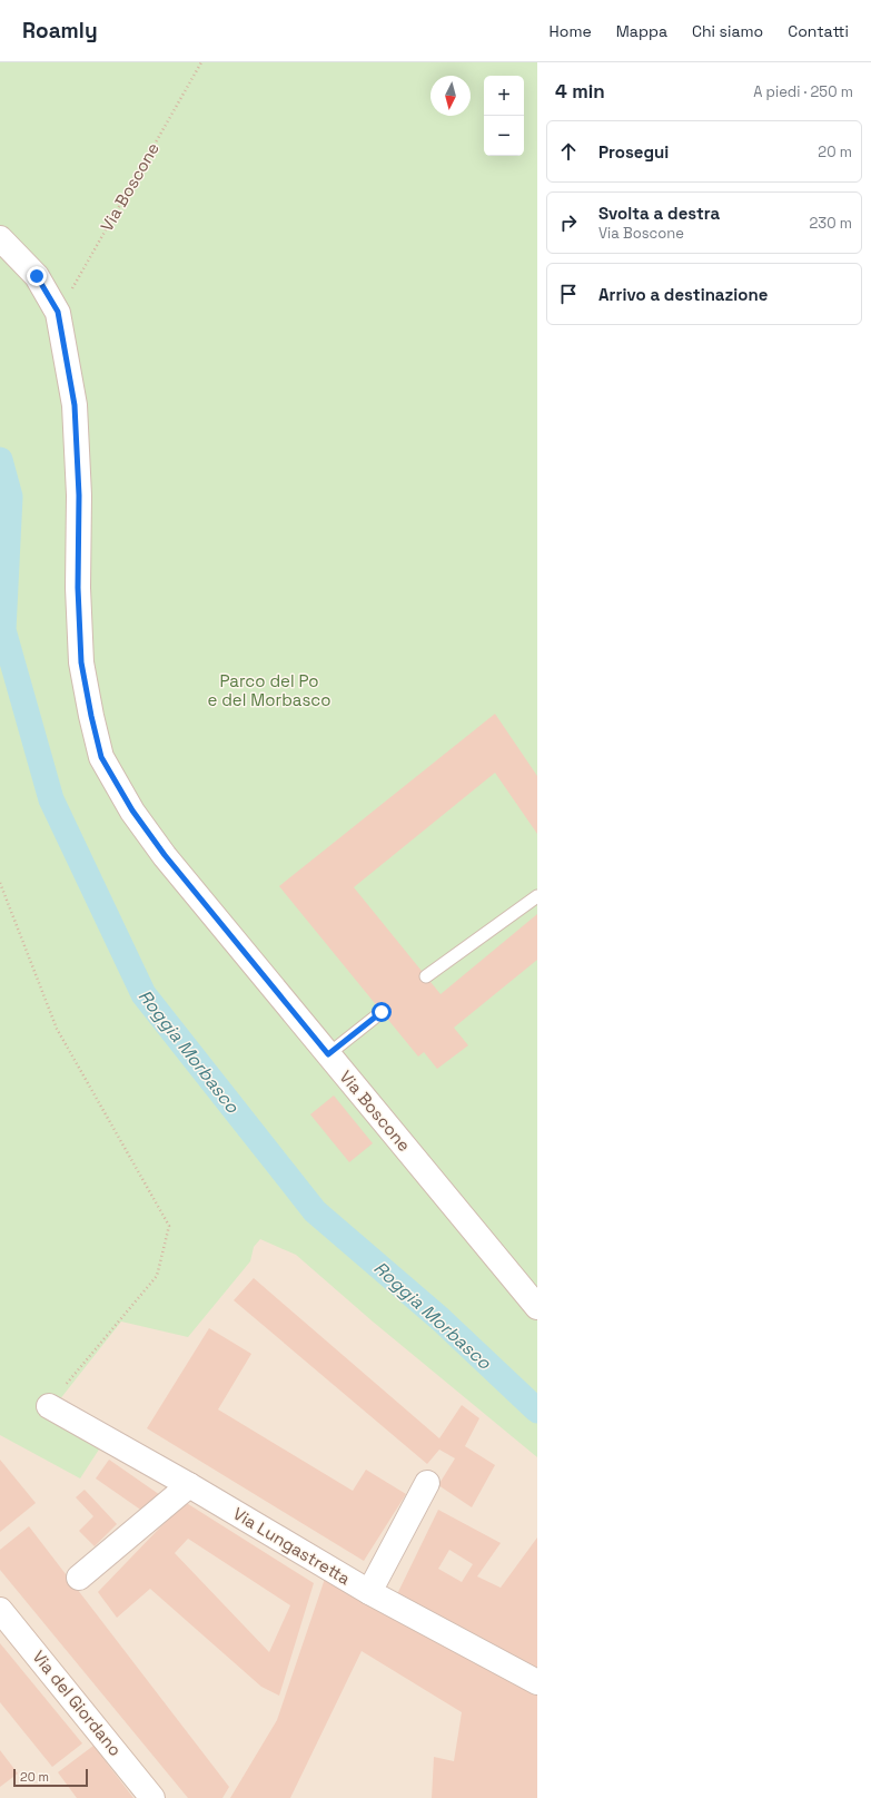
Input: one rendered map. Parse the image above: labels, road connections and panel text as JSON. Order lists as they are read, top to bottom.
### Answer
{
  "streets": {
    "street": ["Via Boscone", "Via Lungastretta", "Via del Giordano"]
  },
  "water": ["Roggia Morbasco"],
  "parks": ["Parco del Po e del Morbasco"],
  "scale_bar": "20 m",
  "north": "bottom",
  "page": {
    "header": "Roamly",
    "nav": [
      "Home",
      "Mappa",
      "Chi siamo",
      "Contatti"
    ],
    "heading": ["4 min", "A piedi · 250 m"],
    "map_buttons": ["+", "−"],
    "list": [
      ["Prosegui", "20 m"],
      ["Svolta a destra", "Via Boscone", "230 m"],
      "Arrivo a destinazione"
    ],
    "scale": "20 m"
  }
}
